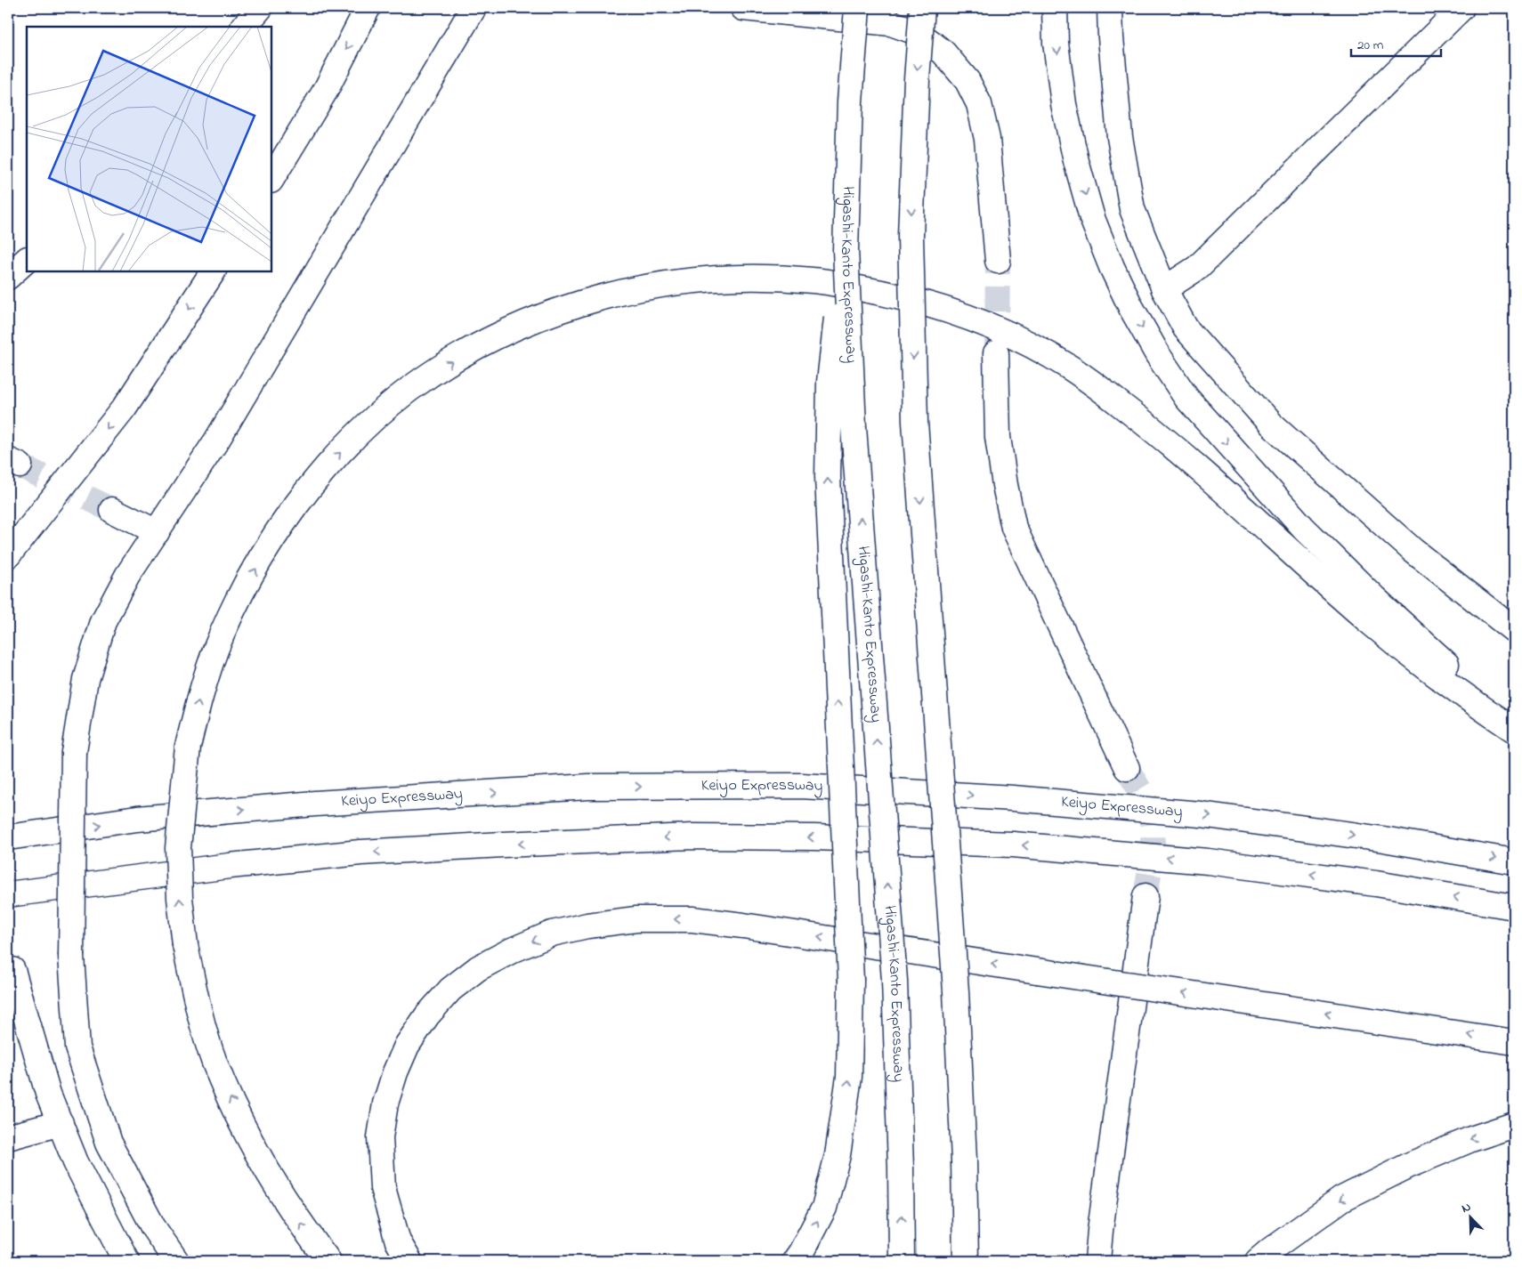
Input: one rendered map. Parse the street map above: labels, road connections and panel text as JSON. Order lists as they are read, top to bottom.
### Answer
{
  "streets": {
    "main road": ["Higashi-Kanto Expressway", "Keiyo Expressway"]
  },
  "scale_bar": "20 m",
  "north": "top left"
}
